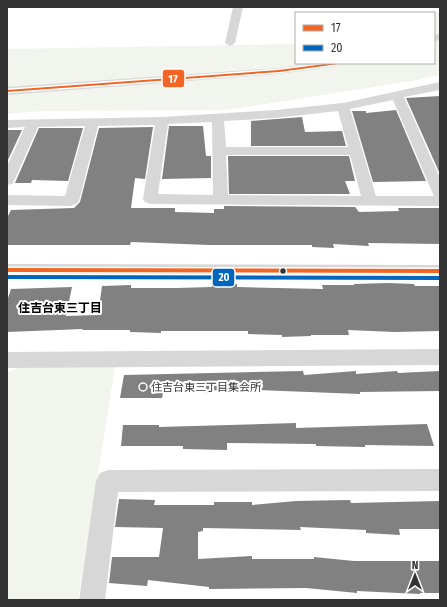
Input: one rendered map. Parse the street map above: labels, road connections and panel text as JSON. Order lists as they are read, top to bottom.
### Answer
{
  "districts": ["住吉台東三丁目"],
  "places": ["住吉台東三丁目集会所"],
  "lines": ["transit line 17", "transit line 20"],
  "legend": ["17", "20"],
  "north": "top"
}
